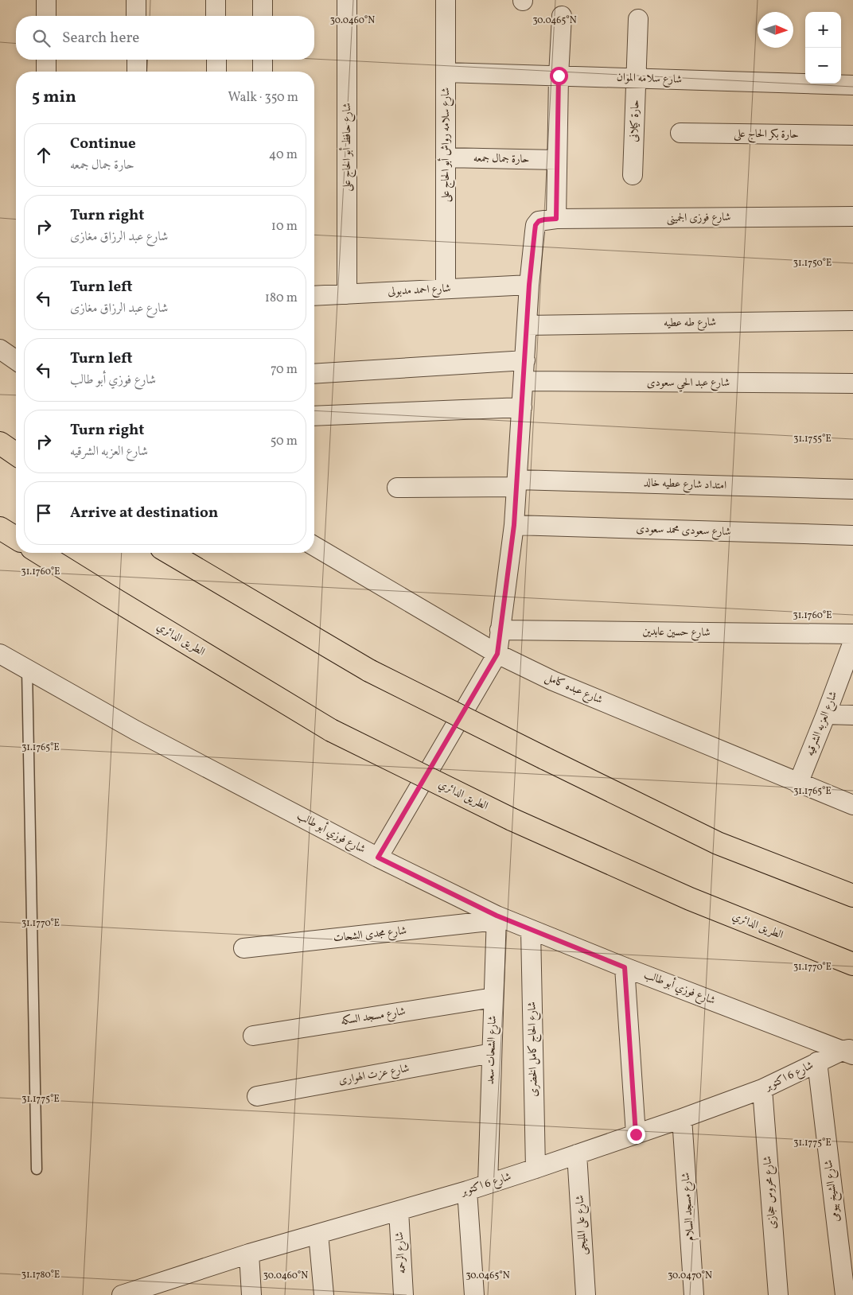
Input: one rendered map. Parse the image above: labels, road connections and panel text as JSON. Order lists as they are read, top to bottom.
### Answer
{
  "streets": {
    "highway": ["الطريق الدائري"],
    "street": [
      "شارع سلامه الموان",
      "حارة كيلانى",
      "حارة بكر الحاج على",
      "شارع سلامه رواش أبو الحاج على",
      "شارع حافظ أبو الحاج على",
      "حارة جمال جمعه",
      "شارع فوزى الجمينى",
      "شارع احمد مدبولى",
      "شارع طه عطيه",
      "شارع عبد الحي سعودى",
      "امتداد شارع عطيه خالد",
      "شارع سعودى محمد سعودى",
      "شارع حسين عابدين",
      "شارع عبده كامل",
      "شارع العزبه الشرقيه",
      "شارع فوزي أبو طالب",
      "شارع مجدى الشحات",
      "شارع مسجد السكه",
      "شارع الحاج كامل الخضرى",
      "شارع الشحات سعد",
      "شارع عزت الهوارى",
      "شارع 6 اكتوبر",
      "شارع الشيخ بيومى",
      "شارع محروس حجازى",
      "شارع مسجد السلام",
      "شارع على المليجى",
      "شارع الرحمه"
    ]
  },
  "crossings": [
    ["شارع سلامه الموان", "حارة كيلانى"],
    ["شارع سلامه الموان", "شارع سلامه رواش أبو الحاج على"],
    ["شارع سلامه رواش أبو الحاج على", "حارة جمال جمعه"],
    ["شارع سلامه رواش أبو الحاج على", "شارع احمد مدبولى"],
    ["شارع حافظ أبو الحاج على", "شارع احمد مدبولى"],
    ["شارع عبده كامل", "شارع العزبه الشرقيه"],
    ["شارع فوزي أبو طالب", "شارع مجدى الشحات"],
    ["شارع فوزي أبو طالب", "شارع الحاج كامل الخضرى"],
    ["شارع فوزي أبو طالب", "شارع الشحات سعد"],
    ["شارع فوزي أبو طالب", "شارع 6 اكتوبر"],
    ["شارع مجدى الشحات", "شارع الشحات سعد"],
    ["شارع مسجد السكه", "شارع الشحات سعد"],
    ["شارع الحاج كامل الخضرى", "شارع 6 اكتوبر"],
    ["شارع الشحات سعد", "شارع عزت الهوارى"],
    ["شارع الشحات سعد", "شارع 6 اكتوبر"],
    ["شارع 6 اكتوبر", "شارع الشيخ بيومى"],
    ["شارع 6 اكتوبر", "شارع محروس حجازى"],
    ["شارع 6 اكتوبر", "شارع مسجد السلام"],
    ["شارع 6 اكتوبر", "شارع على المليجى"],
    ["شارع 6 اكتوبر", "شارع الرحمه"]
  ],
  "north": "right",
  "page": {
    "map_buttons": ["+", "−"],
    "search": "Search here",
    "heading": ["5 min", "Walk · 350 m"],
    "list": [
      ["Continue", "حارة جمال جمعه", "40 m"],
      ["Turn right", "شارع عبد الرزاق مغازى", "10 m"],
      ["Turn left", "شارع عبد الرزاق مغازى", "180 m"],
      ["Turn left", "شارع فوزي أبو طالب", "70 m"],
      ["Turn right", "شارع العزبه الشرقيه", "50 m"],
      "Arrive at destination"
    ]
  },
  "coordinates": [
    "30.0460°N",
    "30.0465°N",
    "31.1750°E",
    "31.1755°E",
    "31.1760°E",
    "31.1765°E",
    "31.1770°E",
    "31.1775°E",
    "31.1780°E",
    "30.0470°N"
  ]
}
